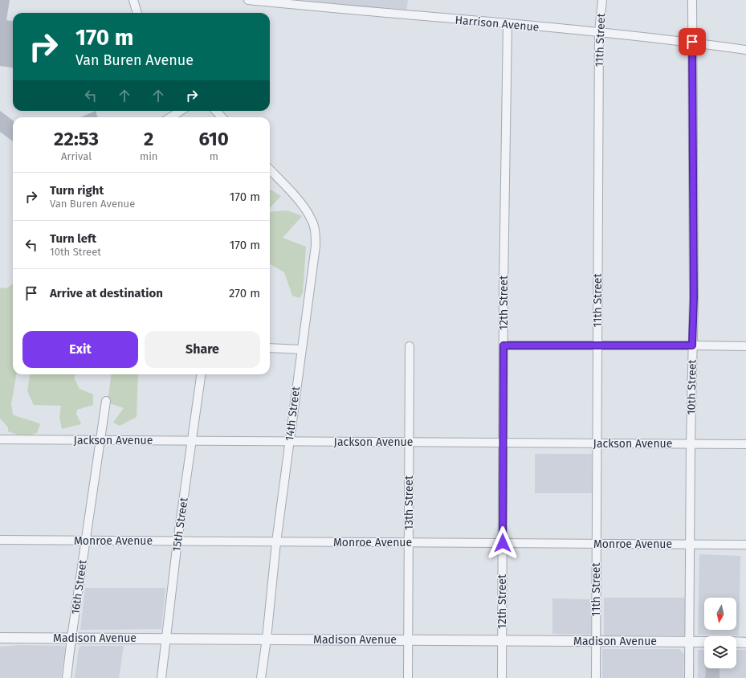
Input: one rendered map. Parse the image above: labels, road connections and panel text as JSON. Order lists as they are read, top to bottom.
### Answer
{
  "streets": {
    "street": [
      "Harrison Avenue",
      "11th Street",
      "12th Street",
      "10th Street",
      "14th Street",
      "Jackson Avenue",
      "13th Street",
      "15th Street",
      "Monroe Avenue",
      "16th Street",
      "Madison Avenue"
    ]
  },
  "crossings": [
    ["Harrison Avenue", "11th Street"],
    ["Harrison Avenue", "12th Street"],
    ["Harrison Avenue", "10th Street"],
    ["11th Street", "Jackson Avenue"],
    ["11th Street", "Monroe Avenue"],
    ["11th Street", "Madison Avenue"],
    ["12th Street", "Jackson Avenue"],
    ["12th Street", "Monroe Avenue"],
    ["12th Street", "Madison Avenue"],
    ["10th Street", "Jackson Avenue"],
    ["10th Street", "Monroe Avenue"],
    ["10th Street", "Madison Avenue"],
    ["14th Street", "Jackson Avenue"],
    ["14th Street", "Monroe Avenue"],
    ["14th Street", "Madison Avenue"],
    ["Jackson Avenue", "13th Street"],
    ["Jackson Avenue", "15th Street"],
    ["Jackson Avenue", "16th Street"],
    ["13th Street", "Monroe Avenue"],
    ["13th Street", "Madison Avenue"],
    ["15th Street", "Monroe Avenue"],
    ["15th Street", "Madison Avenue"],
    ["Monroe Avenue", "16th Street"],
    ["16th Street", "Madison Avenue"]
  ],
  "north": "bottom",
  "page": {
    "turn": ["170 m", "Van Buren Avenue"],
    "eta": [
      "22:53",
      "Arrival",
      "2",
      "min",
      "610",
      "m"
    ],
    "list": [
      {
        "name": "Turn right",
        "note": "Van Buren Avenue",
        "value": "170 m"
      },
      {
        "name": "Turn left",
        "note": "10th Street",
        "value": "170 m"
      },
      {
        "name": "Arrive at destination",
        "value": "270 m"
      }
    ],
    "buttons": ["Exit", "Share"]
  }
}
